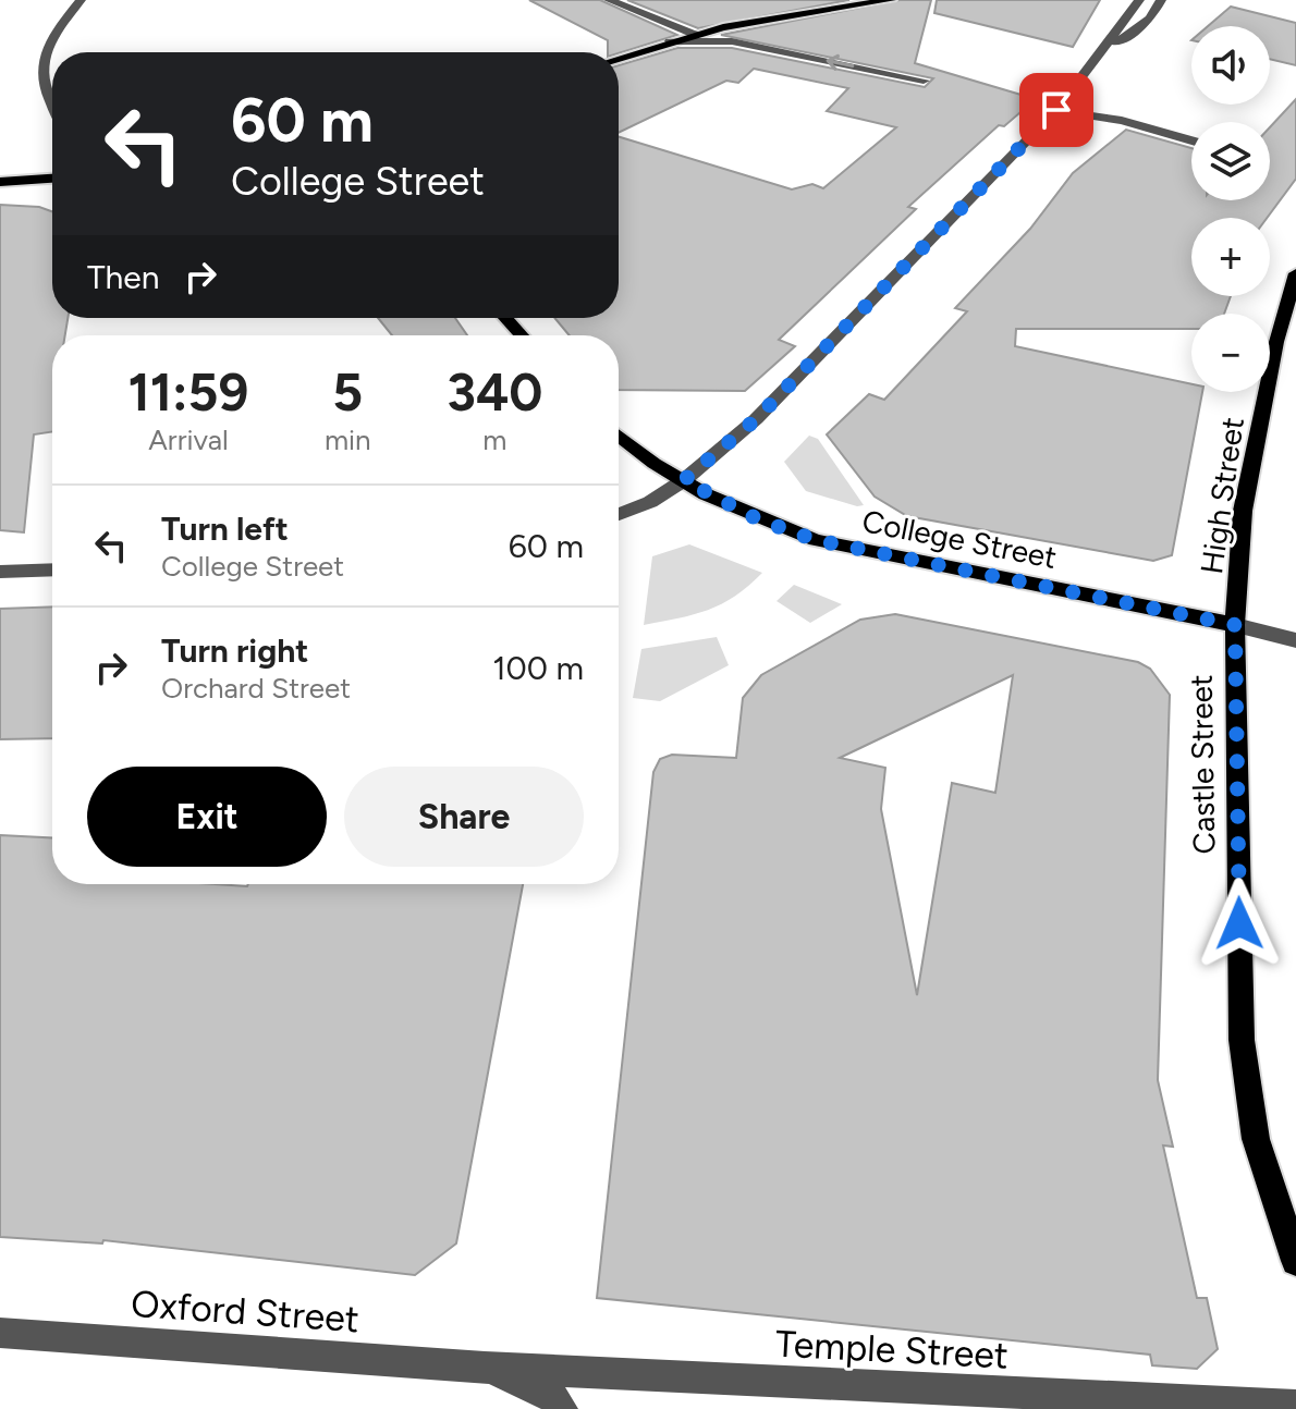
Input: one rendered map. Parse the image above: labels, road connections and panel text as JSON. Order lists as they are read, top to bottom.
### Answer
{
  "streets": {
    "main road": ["High Street", "College Street", "Castle Street"],
    "street": ["Oxford Street", "Temple Street"]
  },
  "crossings": [
    ["High Street", "College Street"],
    ["High Street", "Castle Street"],
    ["College Street", "Castle Street"],
    ["Oxford Street", "Temple Street"]
  ],
  "page": {
    "map_buttons": ["+", "−"],
    "turn": ["60 m", "College Street"],
    "then": "Then",
    "eta": [
      "11:59",
      "Arrival",
      "5",
      "min",
      "340",
      "m"
    ],
    "list": [
      {
        "name": "Turn left",
        "note": "College Street",
        "value": "60 m"
      },
      {
        "name": "Turn right",
        "note": "Orchard Street",
        "value": "100 m"
      }
    ],
    "buttons": ["Exit", "Share"]
  }
}
